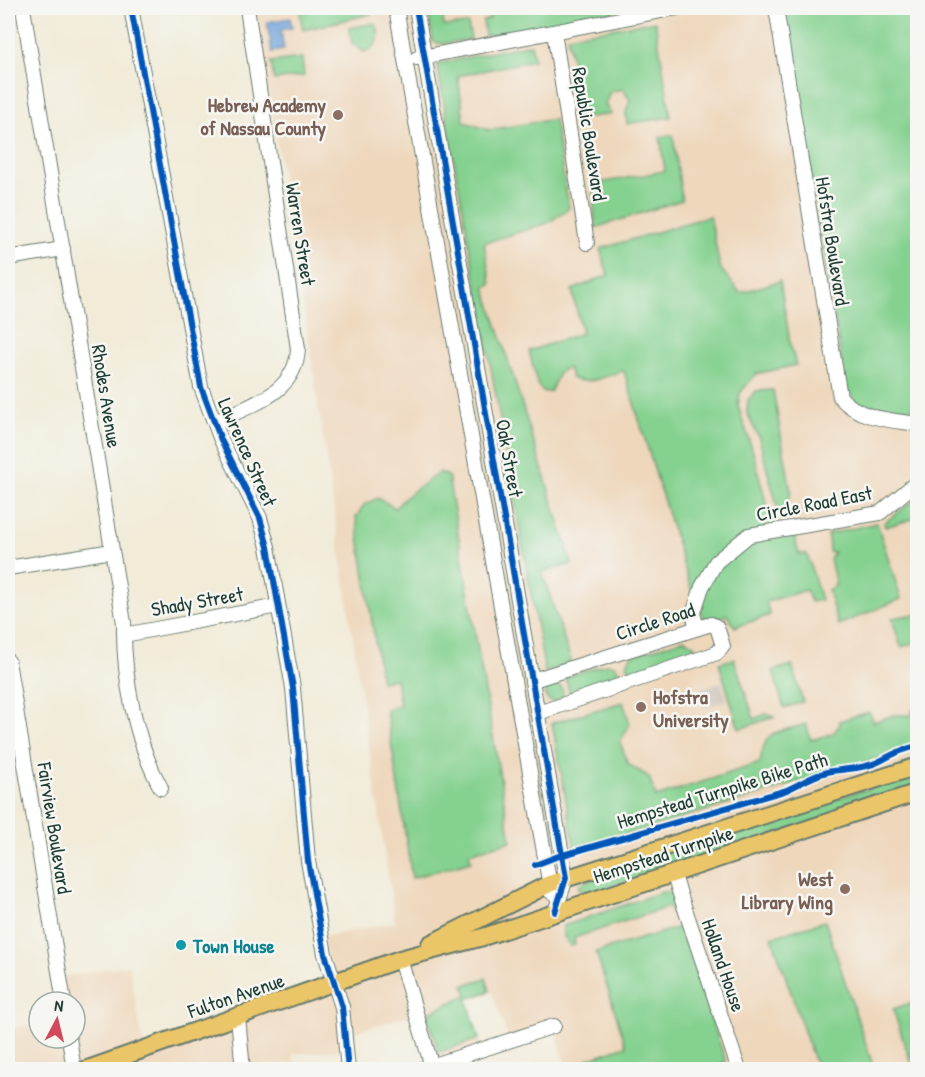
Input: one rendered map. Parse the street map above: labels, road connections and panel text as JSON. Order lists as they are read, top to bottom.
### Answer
{
  "streets": {
    "main road": ["Hempstead Turnpike", "Fulton Avenue"],
    "street": [
      "Republic Boulevard",
      "Warren Street",
      "Hofstra Boulevard",
      "Rhodes Avenue",
      "Lawrence Street",
      "Oak Street",
      "Circle Road East",
      "Shady Street",
      "Circle Road",
      "Fairview Boulevard",
      "Holland House"
    ],
    "cycle path": ["Hempstead Turnpike Bike Path"]
  },
  "crossings": [
    ["Warren Street", "Lawrence Street"],
    ["Rhodes Avenue", "Shady Street"],
    ["Lawrence Street", "Shady Street"],
    ["Lawrence Street", "Fulton Avenue"],
    ["Oak Street", "Circle Road"],
    ["Oak Street", "Hempstead Turnpike"],
    ["Circle Road East", "Circle Road"],
    ["Hempstead Turnpike", "Holland House"],
    ["Hempstead Turnpike", "Fulton Avenue"]
  ],
  "places": [
    "Hebrew Academy of Nassau County",
    "Hofstra University",
    "West Library Wing",
    "Town House"
  ],
  "north": "top"
}
